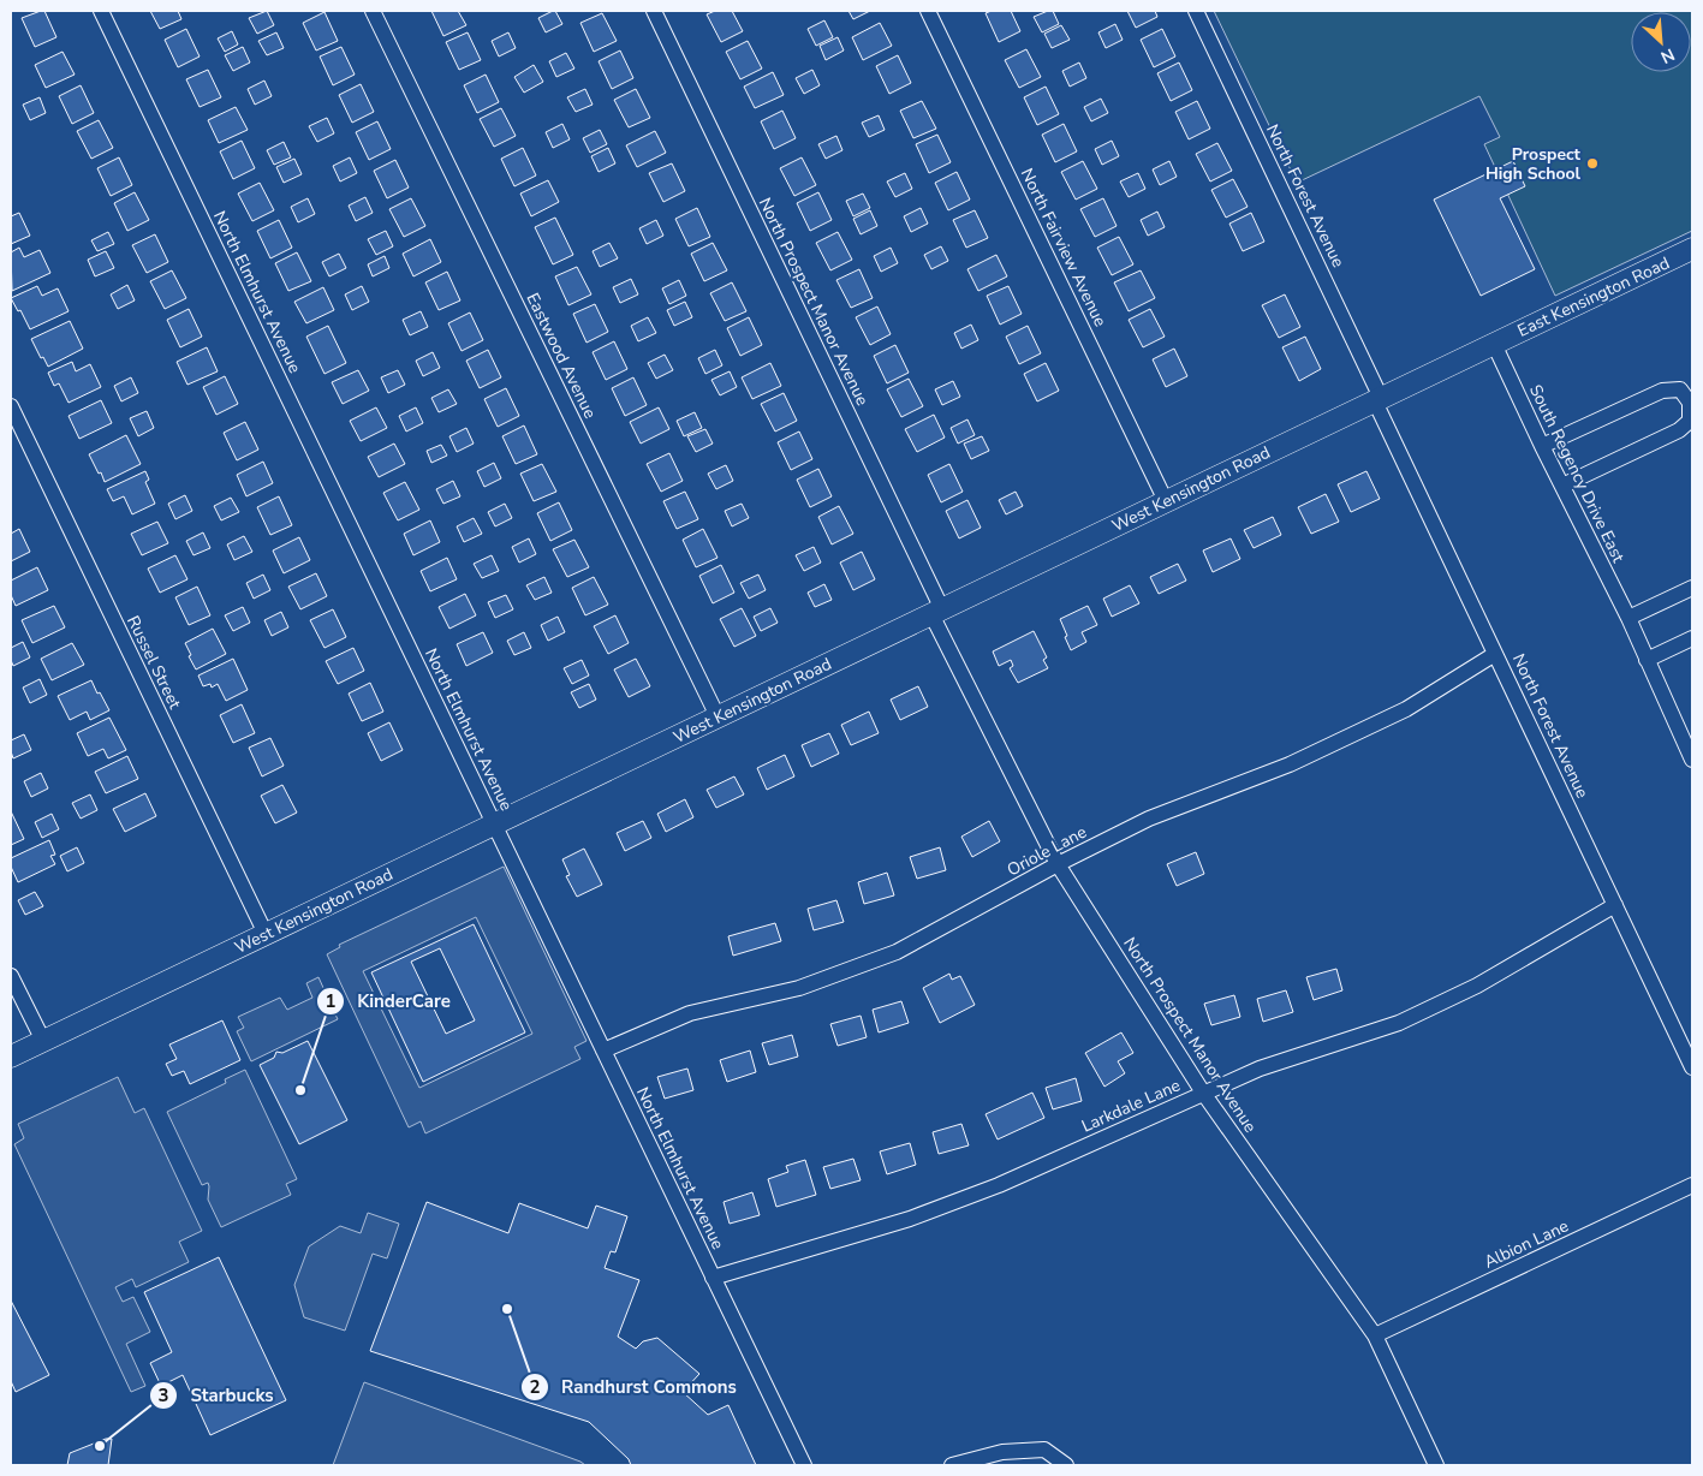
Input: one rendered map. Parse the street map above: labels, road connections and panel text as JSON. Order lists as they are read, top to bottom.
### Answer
{
  "streets": {
    "main road": ["East Kensington Road", "West Kensington Road"],
    "street": [
      "North Forest Avenue",
      "North Fairview Avenue",
      "North Elmhurst Avenue",
      "North Prospect Manor Avenue",
      "Eastwood Avenue",
      "South Regency Drive East",
      "Russel Street",
      "Oriole Lane",
      "Larkdale Lane",
      "Albion Lane"
    ]
  },
  "crossings": [
    ["North Forest Avenue", "West Kensington Road"],
    ["North Forest Avenue", "Oriole Lane"],
    ["North Forest Avenue", "Larkdale Lane"],
    ["North Fairview Avenue", "West Kensington Road"],
    ["North Elmhurst Avenue", "West Kensington Road"],
    ["North Elmhurst Avenue", "Oriole Lane"],
    ["North Elmhurst Avenue", "Larkdale Lane"],
    ["East Kensington Road", "South Regency Drive East"],
    ["East Kensington Road", "West Kensington Road"],
    ["North Prospect Manor Avenue", "West Kensington Road"],
    ["North Prospect Manor Avenue", "Oriole Lane"],
    ["North Prospect Manor Avenue", "Larkdale Lane"],
    ["North Prospect Manor Avenue", "Albion Lane"],
    ["Eastwood Avenue", "West Kensington Road"],
    ["South Regency Drive East", "West Kensington Road"],
    ["West Kensington Road", "Russel Street"]
  ],
  "places": [
    "Prospect High School",
    "KinderCare",
    "Randhurst Commons",
    "Starbucks"
  ],
  "north": "bottom right"
}
